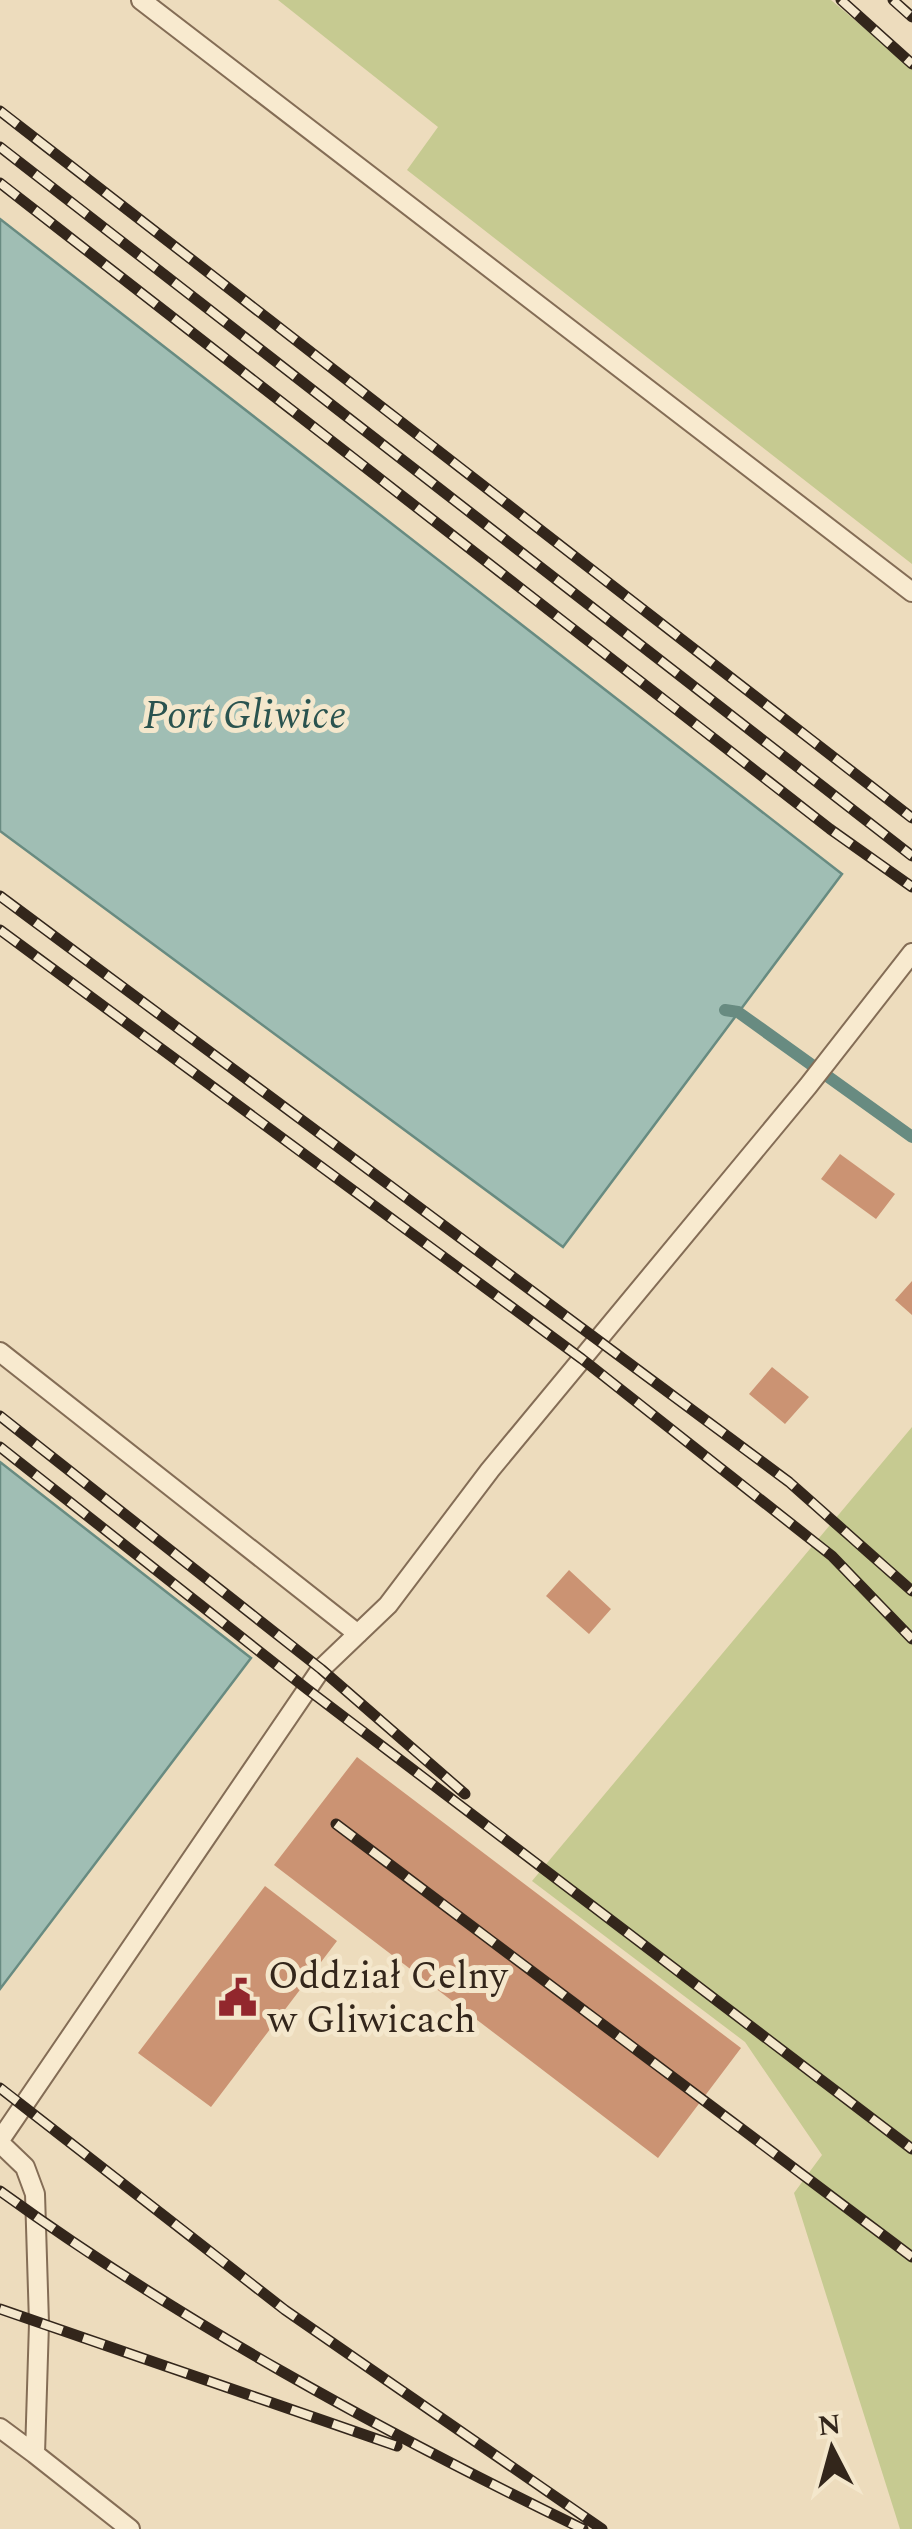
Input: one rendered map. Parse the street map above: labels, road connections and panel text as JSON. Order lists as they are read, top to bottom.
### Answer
{
  "water": ["Port Gliwice"],
  "places": {
    "public building": ["Oddział Celny w Gliwicach"]
  },
  "north": "top"
}
